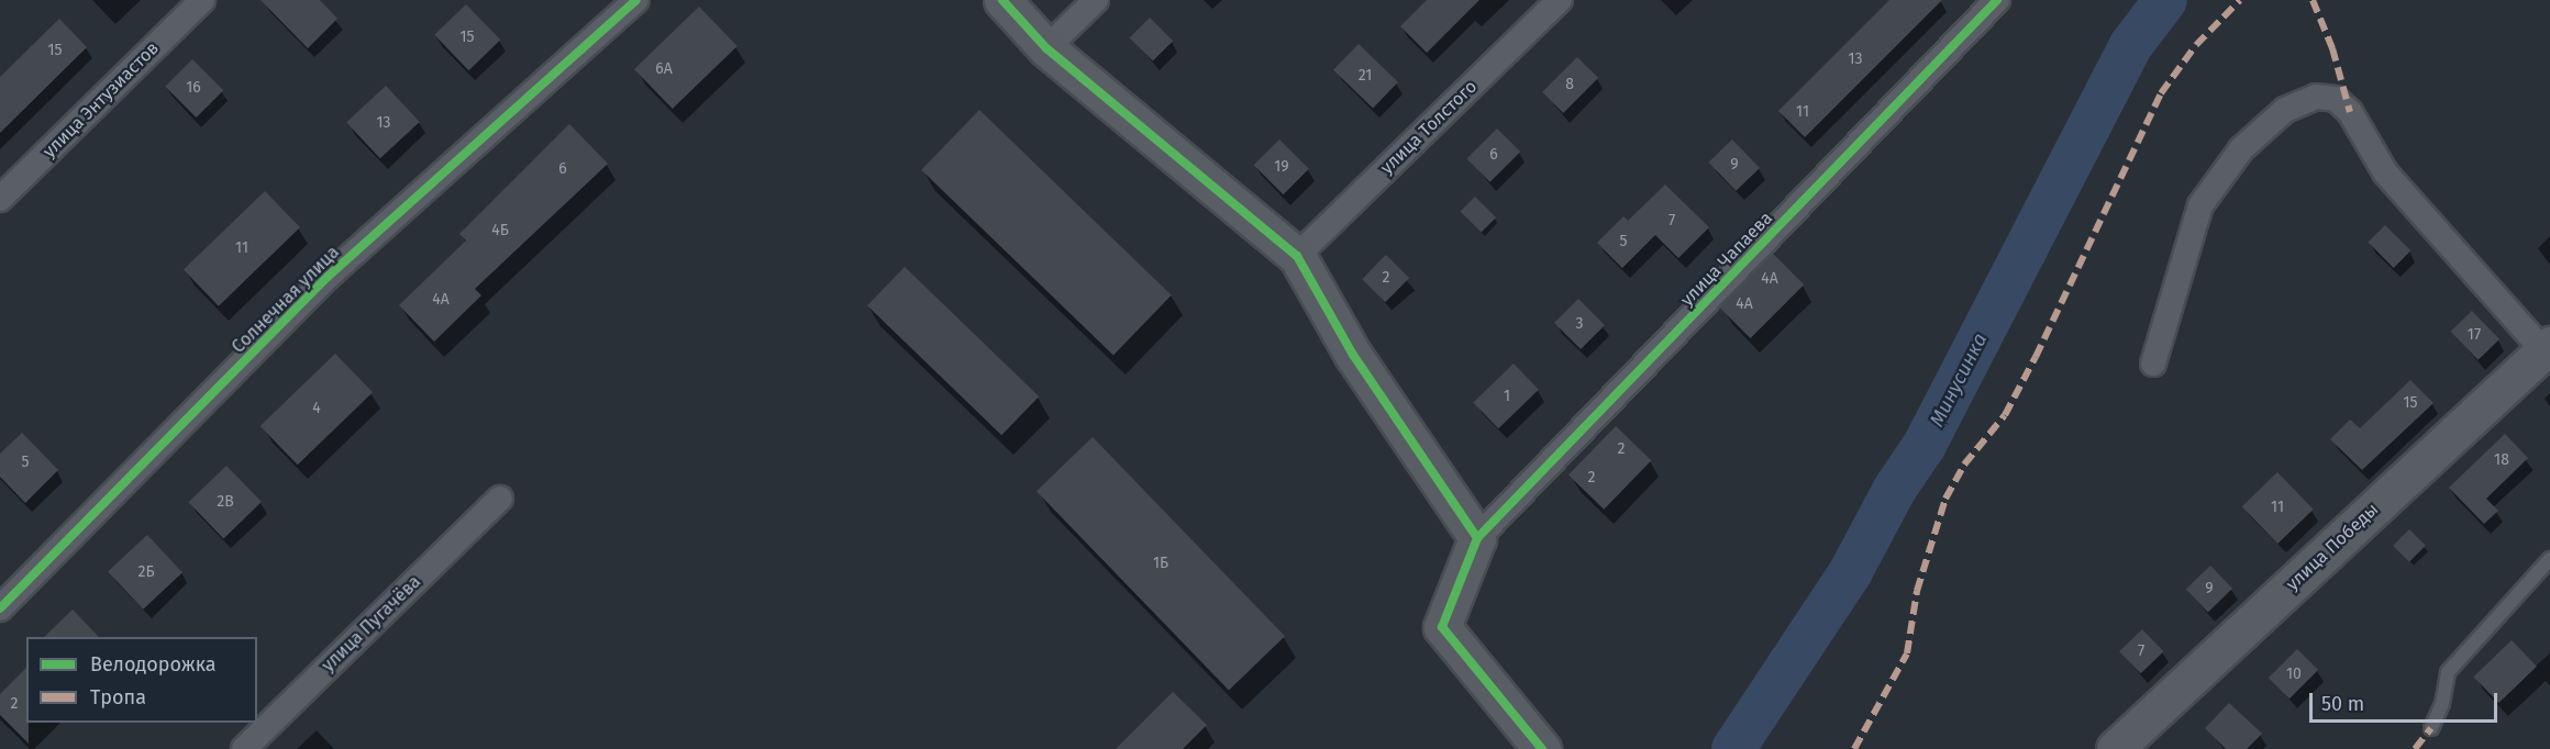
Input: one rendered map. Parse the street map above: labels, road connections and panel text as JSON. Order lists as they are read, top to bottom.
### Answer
{
  "streets": {
    "street": [
      "улица Энтузиастов",
      "улица Толстого",
      "улица Чапаева",
      "Солнечная улица",
      "улица Победы",
      "улица Пугачёва"
    ]
  },
  "water": ["Минусинка"],
  "house_numbers": [
    "15",
    "15",
    "13",
    "6А",
    "21",
    "8",
    "16",
    "11",
    "13",
    "6",
    "9",
    "19",
    "6",
    "7",
    "4Б",
    "5",
    "11",
    "2",
    "4А",
    "4А",
    "4А",
    "3",
    "17",
    "1",
    "15",
    "4",
    "2",
    "18",
    "5",
    "2",
    "2В",
    "11",
    "1Б",
    "2Б",
    "9",
    "7",
    "10",
    "2"
  ],
  "legend": ["Велодорожка", "Тропа"],
  "scale_bar": "50 m"
}
